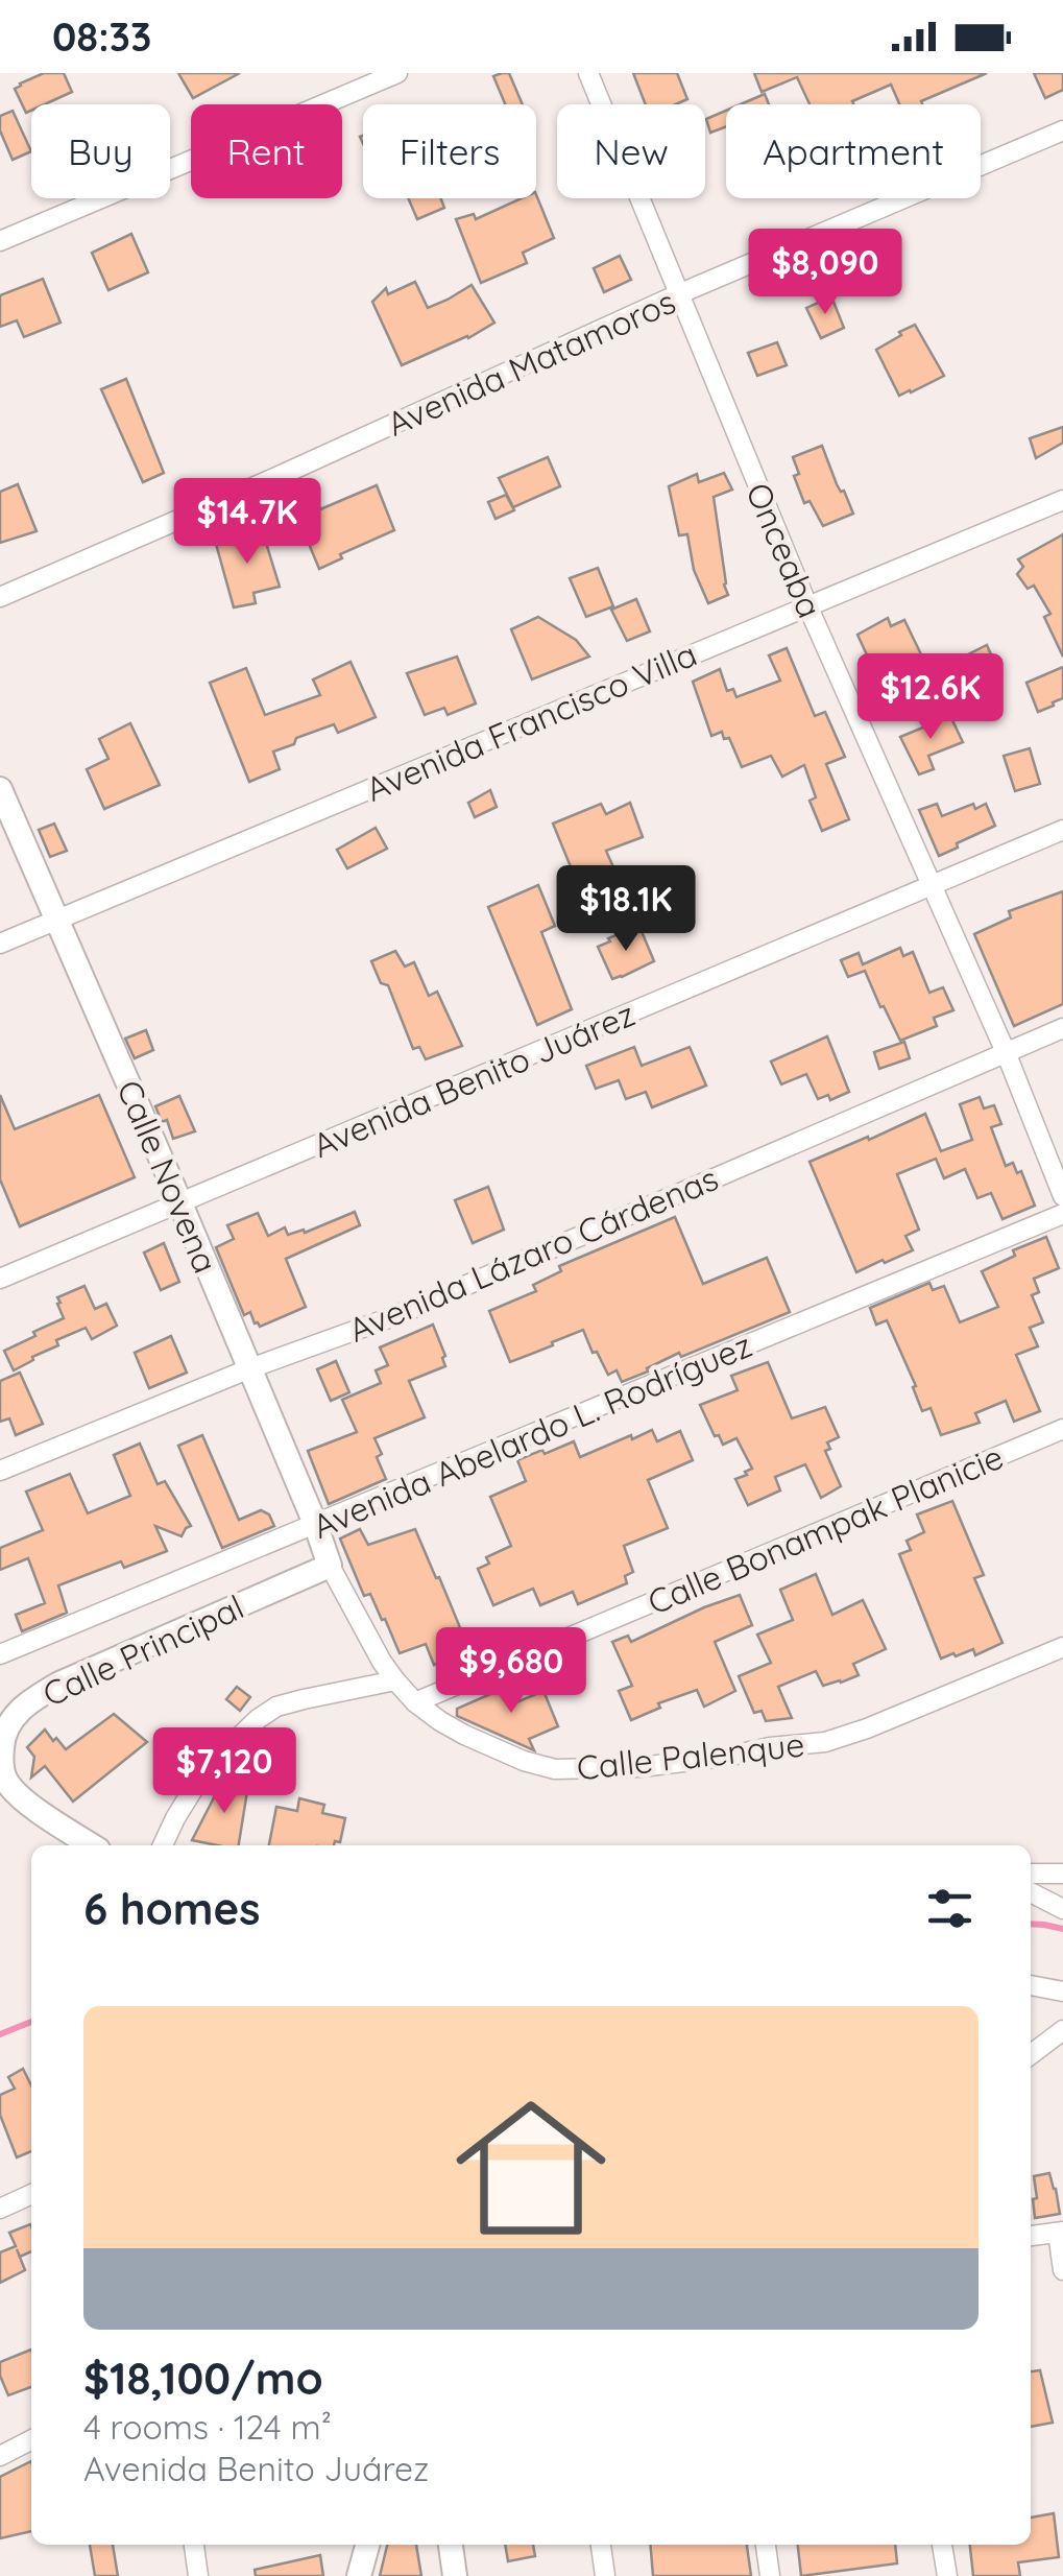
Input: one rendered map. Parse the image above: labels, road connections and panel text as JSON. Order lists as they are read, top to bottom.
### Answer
{
  "streets": {
    "street": [
      "Avenida Matamoros",
      "Onceaba",
      "Avenida Francisco Villa",
      "Avenida Benito Juárez",
      "Calle Novena",
      "Avenida Lázaro Cárdenas",
      "Avenida Abelardo L. Rodríguez",
      "Calle Bonampak Planicie",
      "Calle Principal",
      "Calle Palenque"
    ]
  },
  "crossings": [
    ["Avenida Matamoros", "Onceaba"],
    ["Onceaba", "Avenida Francisco Villa"],
    ["Onceaba", "Avenida Benito Juárez"],
    ["Onceaba", "Avenida Lázaro Cárdenas"],
    ["Avenida Francisco Villa", "Calle Novena"],
    ["Avenida Benito Juárez", "Calle Novena"],
    ["Calle Novena", "Avenida Lázaro Cárdenas"],
    ["Calle Novena", "Avenida Abelardo L. Rodríguez"],
    ["Calle Novena", "Calle Principal"],
    ["Calle Novena", "Calle Palenque"],
    ["Calle Bonampak Planicie", "Calle Palenque"],
    ["Calle Principal", "Calle Palenque"]
  ],
  "page": {
    "status": "08:33",
    "chip": [
      "Buy",
      "Rent",
      "Filters",
      "New",
      "Apartment"
    ],
    "price": [
      "$8,090",
      "$14.7K",
      "$12.6K",
      "$18.1K",
      "$9,680",
      "$7,120"
    ],
    "heading": "6 homes",
    "list": [
      {
        "name": "$18,100/mo",
        "note": "4 rooms · 124 m² · Avenida Benito Juárez"
      }
    ]
  }
}
